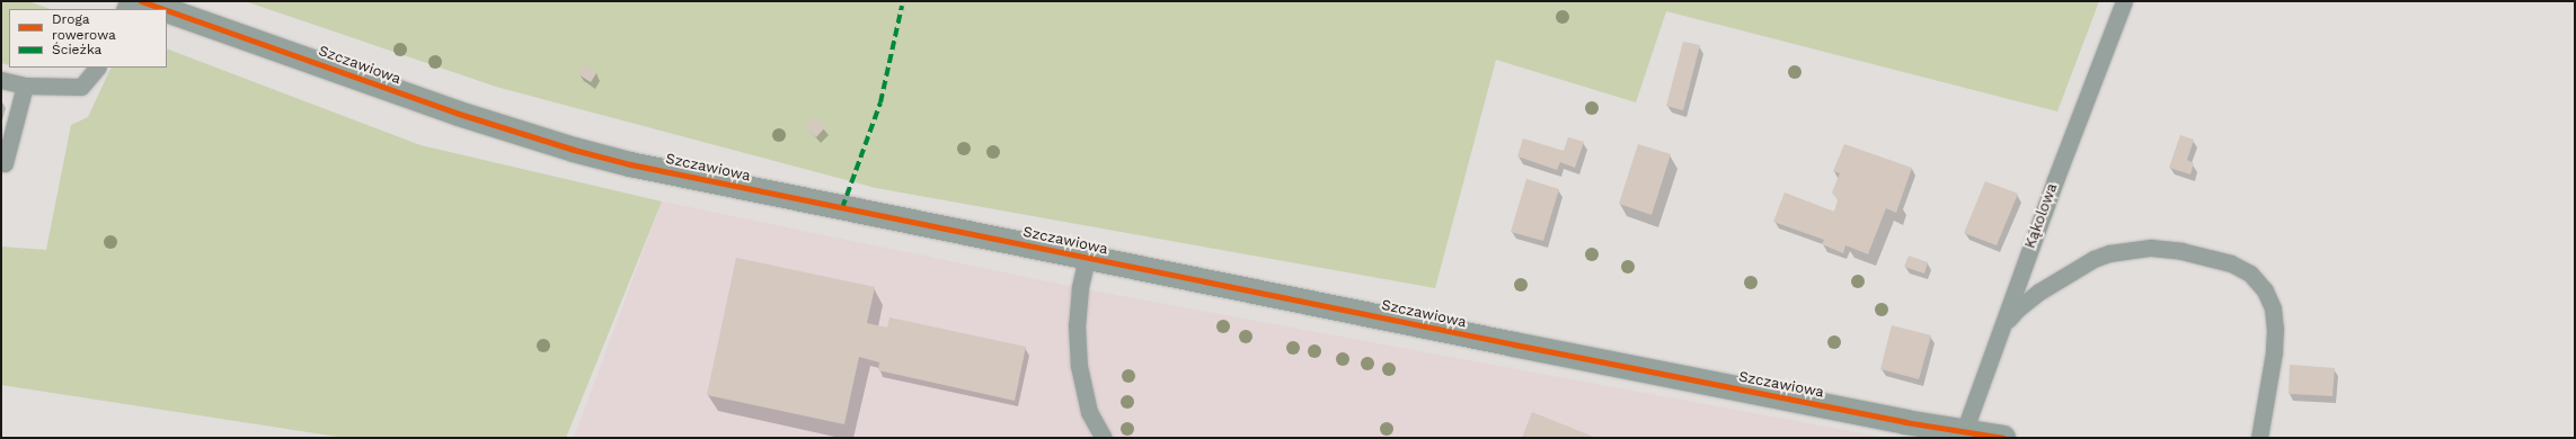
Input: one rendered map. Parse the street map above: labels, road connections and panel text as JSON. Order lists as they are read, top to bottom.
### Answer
{
  "streets": {
    "street": ["Szczawiowa"],
    "lane": ["Kąkolowa"]
  },
  "crossings": [
    ["Szczawiowa", "Kąkolowa"]
  ],
  "legend": ["Droga rowerowa", "Ścieżka"]
}
